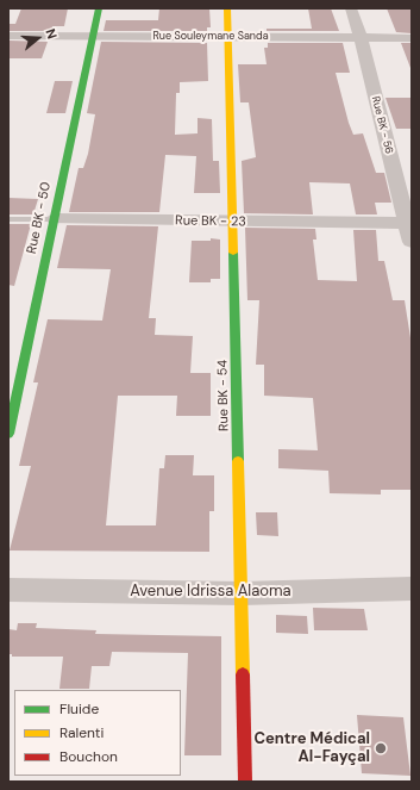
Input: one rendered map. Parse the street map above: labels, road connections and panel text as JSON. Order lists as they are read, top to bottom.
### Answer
{
  "streets": {
    "street": [
      "Rue Souleymane Sanda",
      "Rue BK - 56",
      "Rue BK - 50",
      "Rue BK - 23",
      "Rue BK - 54",
      "Avenue Idrissa Alaoma"
    ]
  },
  "crossings": [
    ["Rue Souleymane Sanda", "Rue BK - 56"],
    ["Rue Souleymane Sanda", "Rue BK - 50"],
    ["Rue Souleymane Sanda", "Rue BK - 54"],
    ["Rue BK - 56", "Rue BK - 23"],
    ["Rue BK - 50", "Rue BK - 23"],
    ["Rue BK - 23", "Rue BK - 54"],
    ["Rue BK - 54", "Avenue Idrissa Alaoma"]
  ],
  "places": ["Centre Médical Al-Fayçal"],
  "legend": ["Fluide", "Ralenti", "Bouchon"],
  "north": "right"
}
